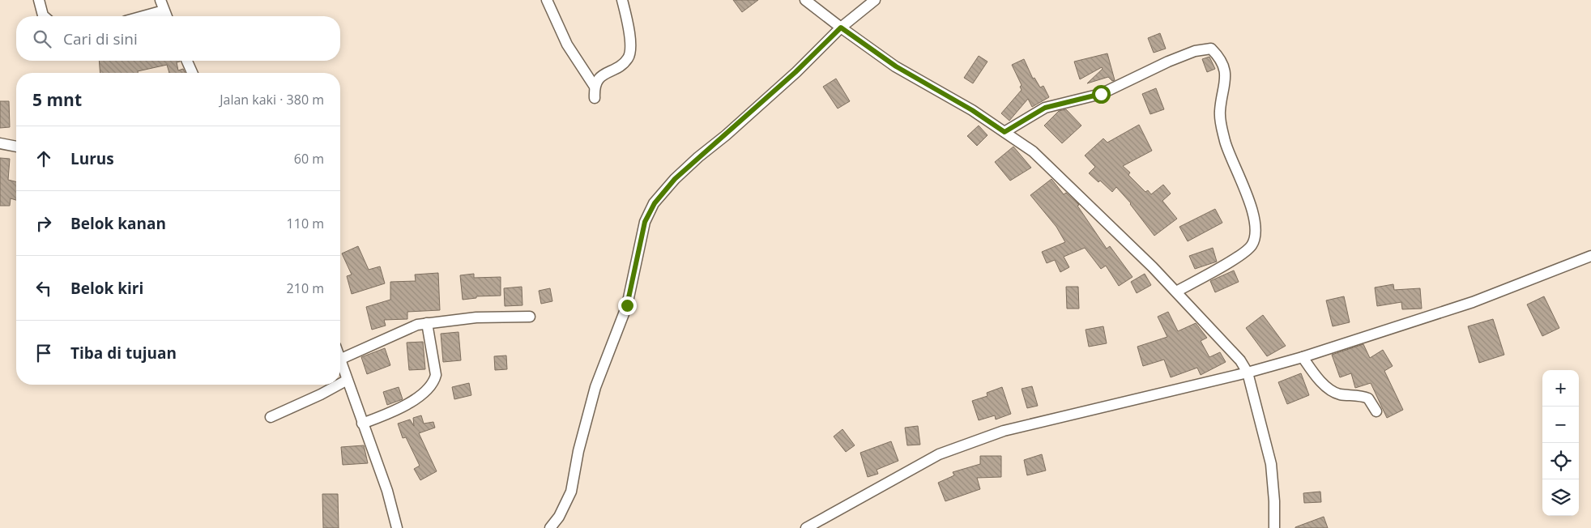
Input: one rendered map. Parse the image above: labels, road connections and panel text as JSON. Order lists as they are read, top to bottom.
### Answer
{
  "page": {
    "search": "Cari di sini",
    "heading": ["5 mnt", "Jalan kaki · 380 m"],
    "list": [
      ["Lurus", "60 m"],
      ["Belok kanan", "110 m"],
      ["Belok kiri", "210 m"],
      "Tiba di tujuan"
    ],
    "map_buttons": ["+", "−"]
  }
}
